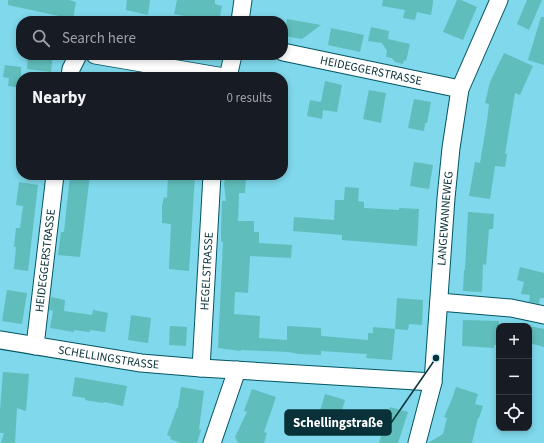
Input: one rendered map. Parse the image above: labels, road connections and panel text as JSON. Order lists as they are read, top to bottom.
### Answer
{
  "streets": {
    "street": [
      "HEIDEGGERSTRASSE",
      "LANGEWANNEWEG",
      "HEGELSTRASSE",
      "SCHELLINGSTRASSE"
    ]
  },
  "crossings": [
    ["HEIDEGGERSTRASSE", "LANGEWANNEWEG"],
    ["HEIDEGGERSTRASSE", "SCHELLINGSTRASSE"],
    ["LANGEWANNEWEG", "SCHELLINGSTRASSE"],
    ["HEGELSTRASSE", "SCHELLINGSTRASSE"]
  ],
  "places": ["Schellingstraße"],
  "page": {
    "search": "Search here",
    "heading": ["Nearby", "0 results"],
    "map_buttons": ["+", "−"]
  }
}
